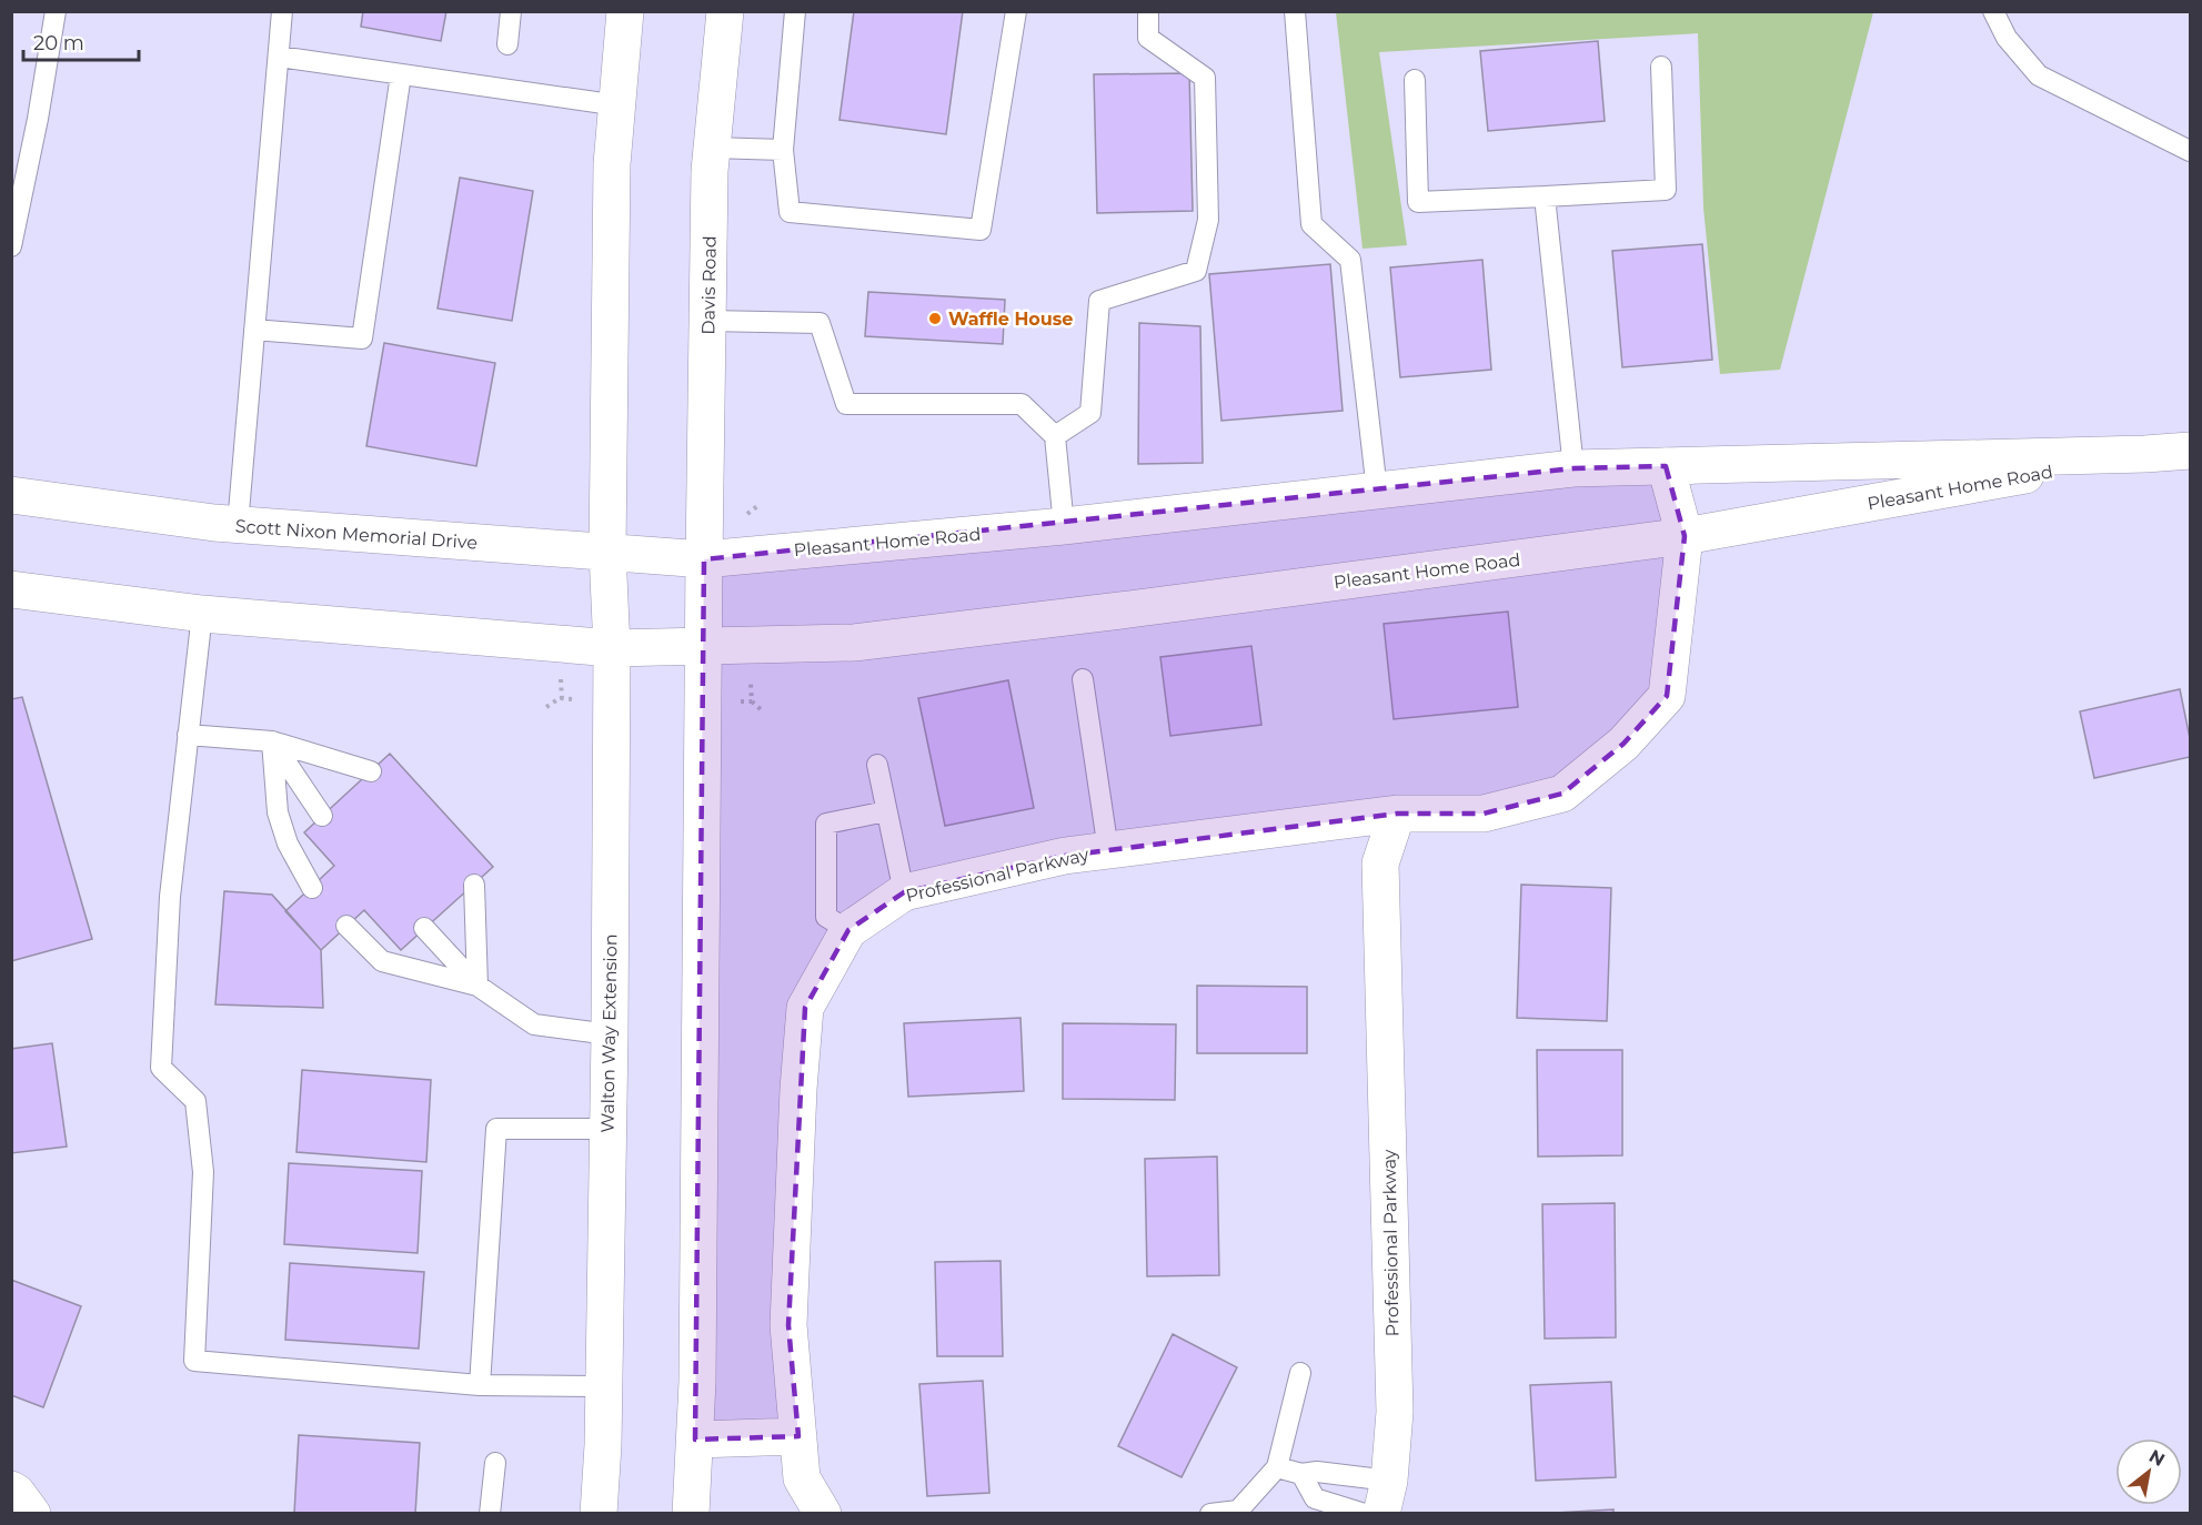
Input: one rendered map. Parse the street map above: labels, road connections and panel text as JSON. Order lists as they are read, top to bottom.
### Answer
{
  "streets": {
    "main road": [
      "Davis Road",
      "Pleasant Home Road",
      "Scott Nixon Memorial Drive",
      "Professional Parkway",
      "Walton Way Extension"
    ]
  },
  "crossings": [
    ["Davis Road", "Pleasant Home Road"],
    ["Davis Road", "Scott Nixon Memorial Drive"],
    ["Pleasant Home Road", "Scott Nixon Memorial Drive"],
    ["Pleasant Home Road", "Professional Parkway"],
    ["Scott Nixon Memorial Drive", "Walton Way Extension"]
  ],
  "places": ["Waffle House"],
  "scale_bar": "20 m",
  "north": "top right"
}
